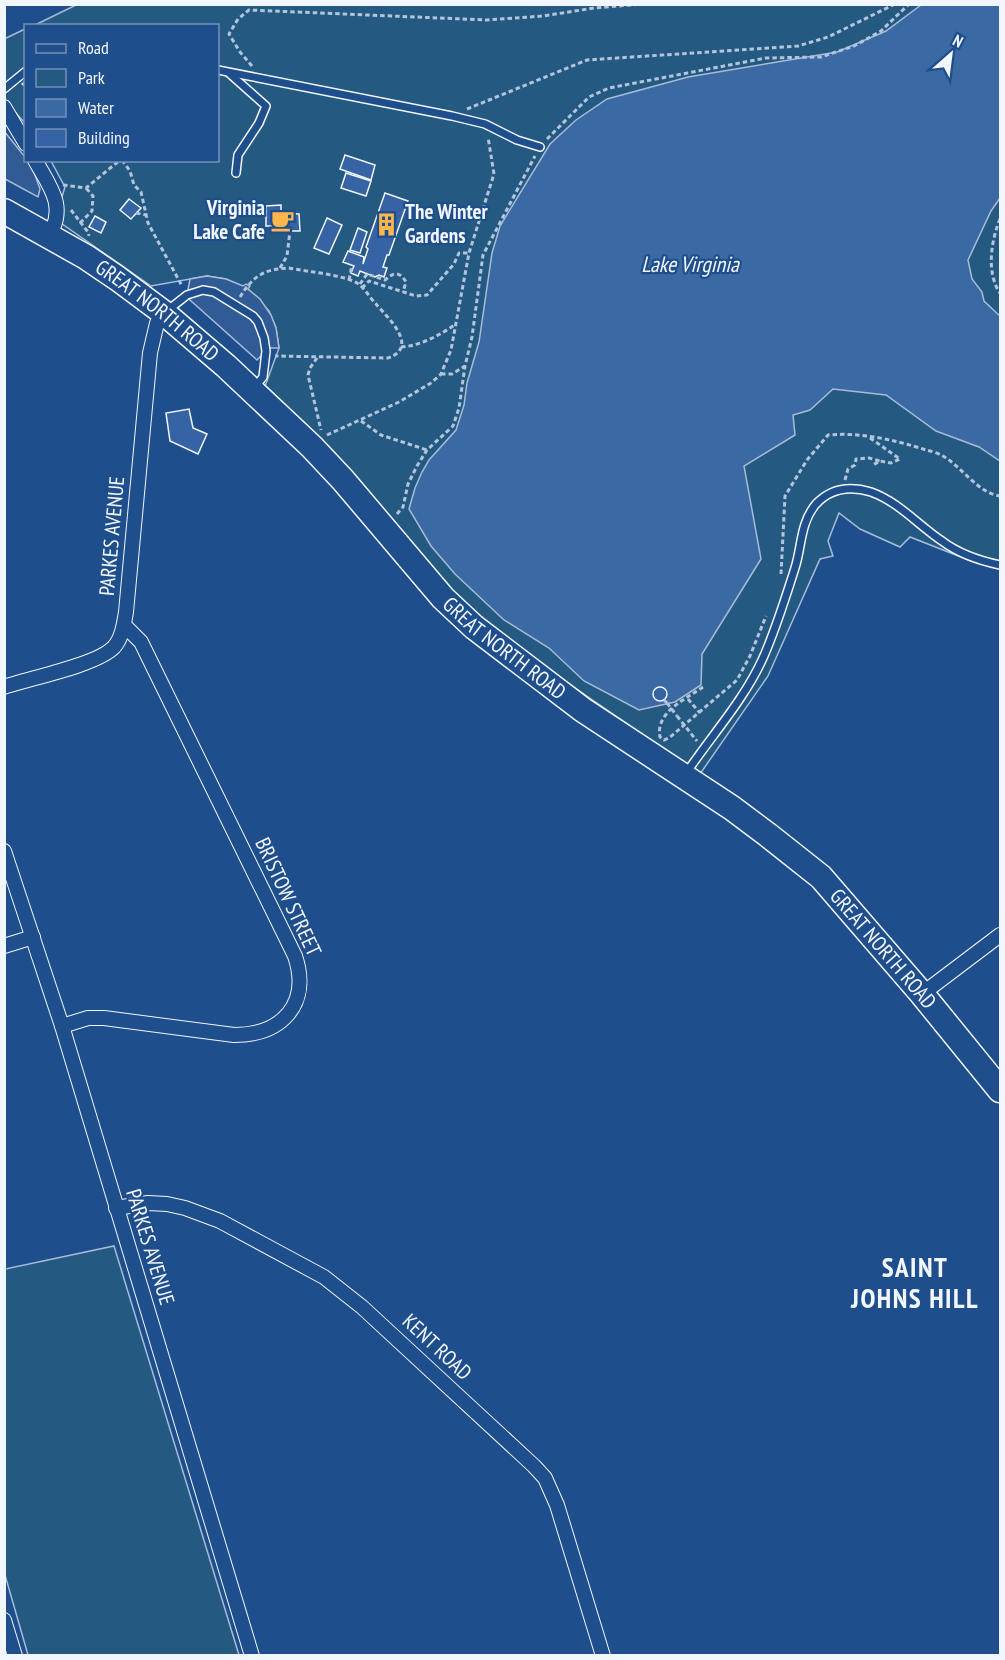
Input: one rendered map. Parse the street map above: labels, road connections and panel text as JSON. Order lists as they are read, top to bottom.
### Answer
{
  "streets": {
    "highway": ["GREAT NORTH ROAD"],
    "street": ["PARKES AVENUE", "BRISTOW STREET", "KENT ROAD"]
  },
  "crossings": [
    ["GREAT NORTH ROAD", "PARKES AVENUE"],
    ["PARKES AVENUE", "BRISTOW STREET"],
    ["PARKES AVENUE", "KENT ROAD"]
  ],
  "districts": ["SAINT JOHNS HILL"],
  "water": ["Lake Virginia"],
  "places": {
    "cafe": ["Virginia Lake Cafe"],
    "building": ["The Winter Gardens"]
  },
  "legend": [
    "Road",
    "Park",
    "Water",
    "Building"
  ],
  "north": "top right"
}
